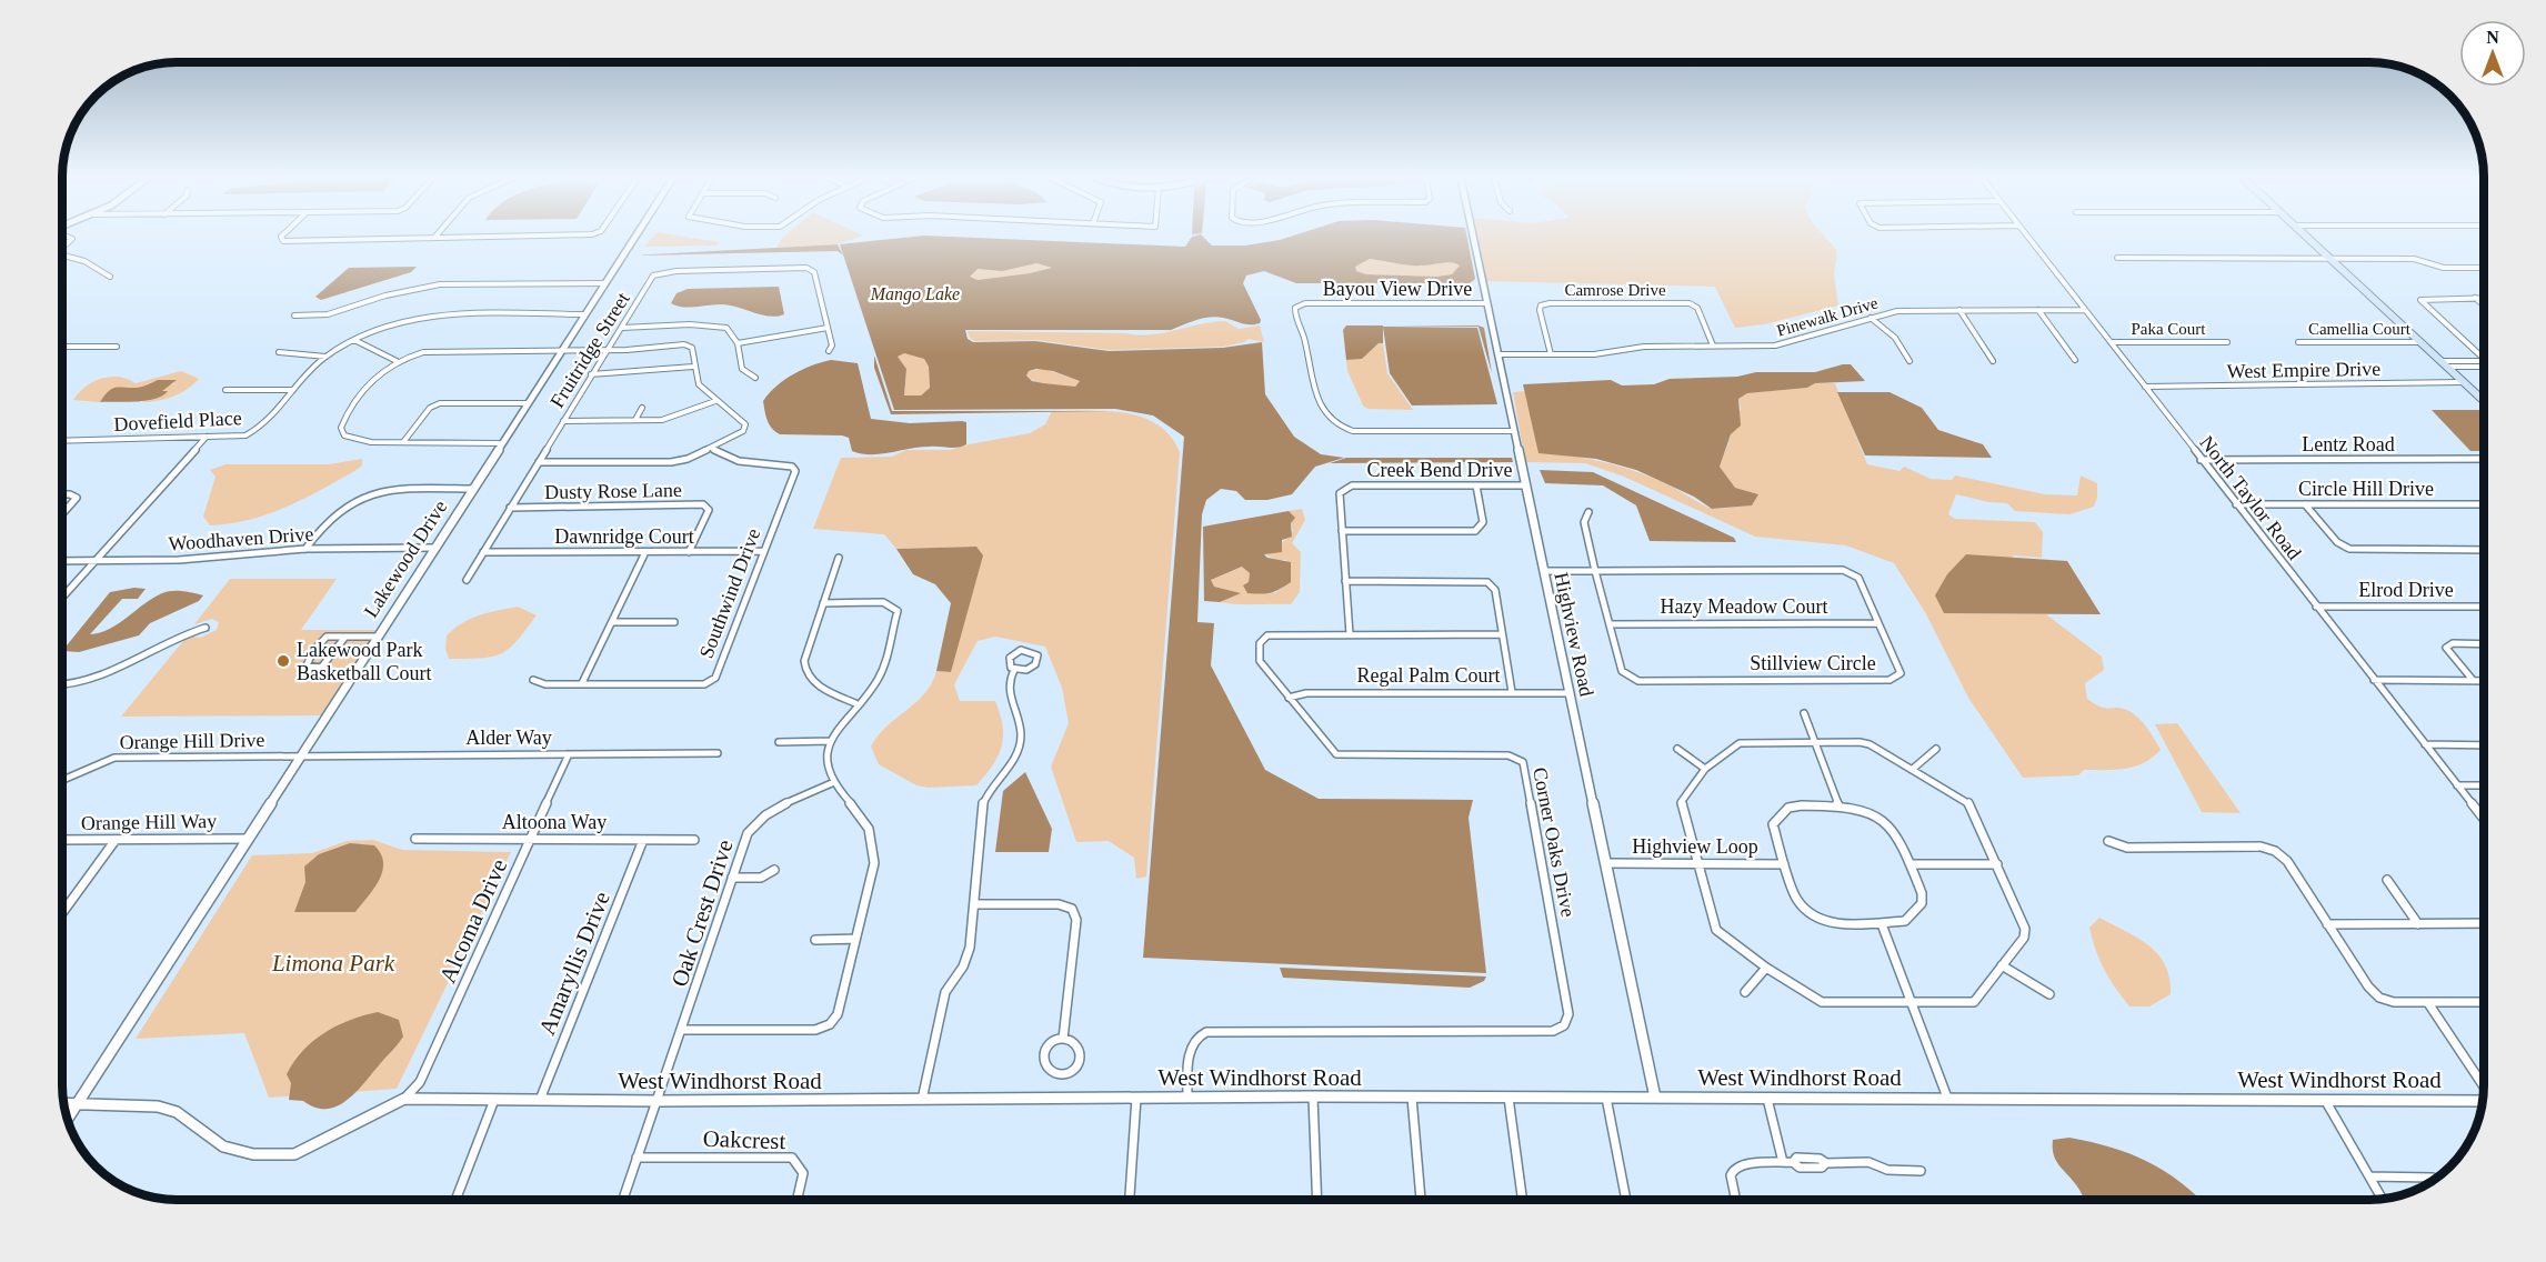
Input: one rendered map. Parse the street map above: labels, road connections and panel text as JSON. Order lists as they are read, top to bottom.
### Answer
{
  "streets": {
    "street": [
      "Bayou View Drive",
      "Camrose Drive",
      "Pinewalk Drive",
      "Paka Court",
      "Camellia Court",
      "Fruitridge Street",
      "West Empire Drive",
      "Dovefield Place",
      "Lentz Road",
      "Creek Bend Drive",
      "Circle Hill Drive",
      "Dusty Rose Lane",
      "North Taylor Road",
      "Dawnridge Court",
      "Woodhaven Drive",
      "Lakewood Drive",
      "Elrod Drive",
      "Southwind Drive",
      "Hazy Meadow Court",
      "Highview Road",
      "Stillview Circle",
      "Regal Palm Court",
      "Alder Way",
      "Orange Hill Drive",
      "Orange Hill Way",
      "Altoona Way",
      "Corner Oaks Drive",
      "Highview Loop",
      "Oak Crest Drive",
      "Alcoma Drive",
      "Amaryllis Drive",
      "West Windhorst Road",
      "Oakcrest"
    ]
  },
  "crossings": [
    ["Bayou View Drive", "Highview Road"],
    ["Camrose Drive", "Pinewalk Drive"],
    ["Pinewalk Drive", "North Taylor Road"],
    ["Pinewalk Drive", "Highview Road"],
    ["Paka Court", "North Taylor Road"],
    ["Fruitridge Street", "Dusty Rose Lane"],
    ["Fruitridge Street", "Dawnridge Court"],
    ["West Empire Drive", "North Taylor Road"],
    ["Dovefield Place", "Lakewood Drive"],
    ["Lentz Road", "North Taylor Road"],
    ["Creek Bend Drive", "Highview Road"],
    ["Creek Bend Drive", "Corner Oaks Drive"],
    ["Circle Hill Drive", "North Taylor Road"],
    ["Dusty Rose Lane", "Dawnridge Court"],
    ["North Taylor Road", "Elrod Drive"],
    ["Dawnridge Court", "Southwind Drive"],
    ["Woodhaven Drive", "Lakewood Drive"],
    ["Lakewood Drive", "Alder Way"],
    ["Lakewood Drive", "Orange Hill Drive"],
    ["Lakewood Drive", "Orange Hill Way"],
    ["Lakewood Drive", "West Windhorst Road"],
    ["Hazy Meadow Court", "Stillview Circle"],
    ["Highview Road", "Stillview Circle"],
    ["Highview Road", "Regal Palm Court"],
    ["Highview Road", "Highview Loop"],
    ["Highview Road", "West Windhorst Road"],
    ["Regal Palm Court", "Corner Oaks Drive"],
    ["Alder Way", "Orange Hill Drive"],
    ["Alder Way", "Alcoma Drive"],
    ["Altoona Way", "Alcoma Drive"],
    ["Altoona Way", "Amaryllis Drive"],
    ["Corner Oaks Drive", "West Windhorst Road"],
    ["Oak Crest Drive", "West Windhorst Road"],
    ["Alcoma Drive", "West Windhorst Road"],
    ["Amaryllis Drive", "West Windhorst Road"]
  ],
  "water": ["Mango Lake"],
  "parks": ["Limona Park"],
  "places": ["Lakewood Park Basketball Court"],
  "north": "top"
}
